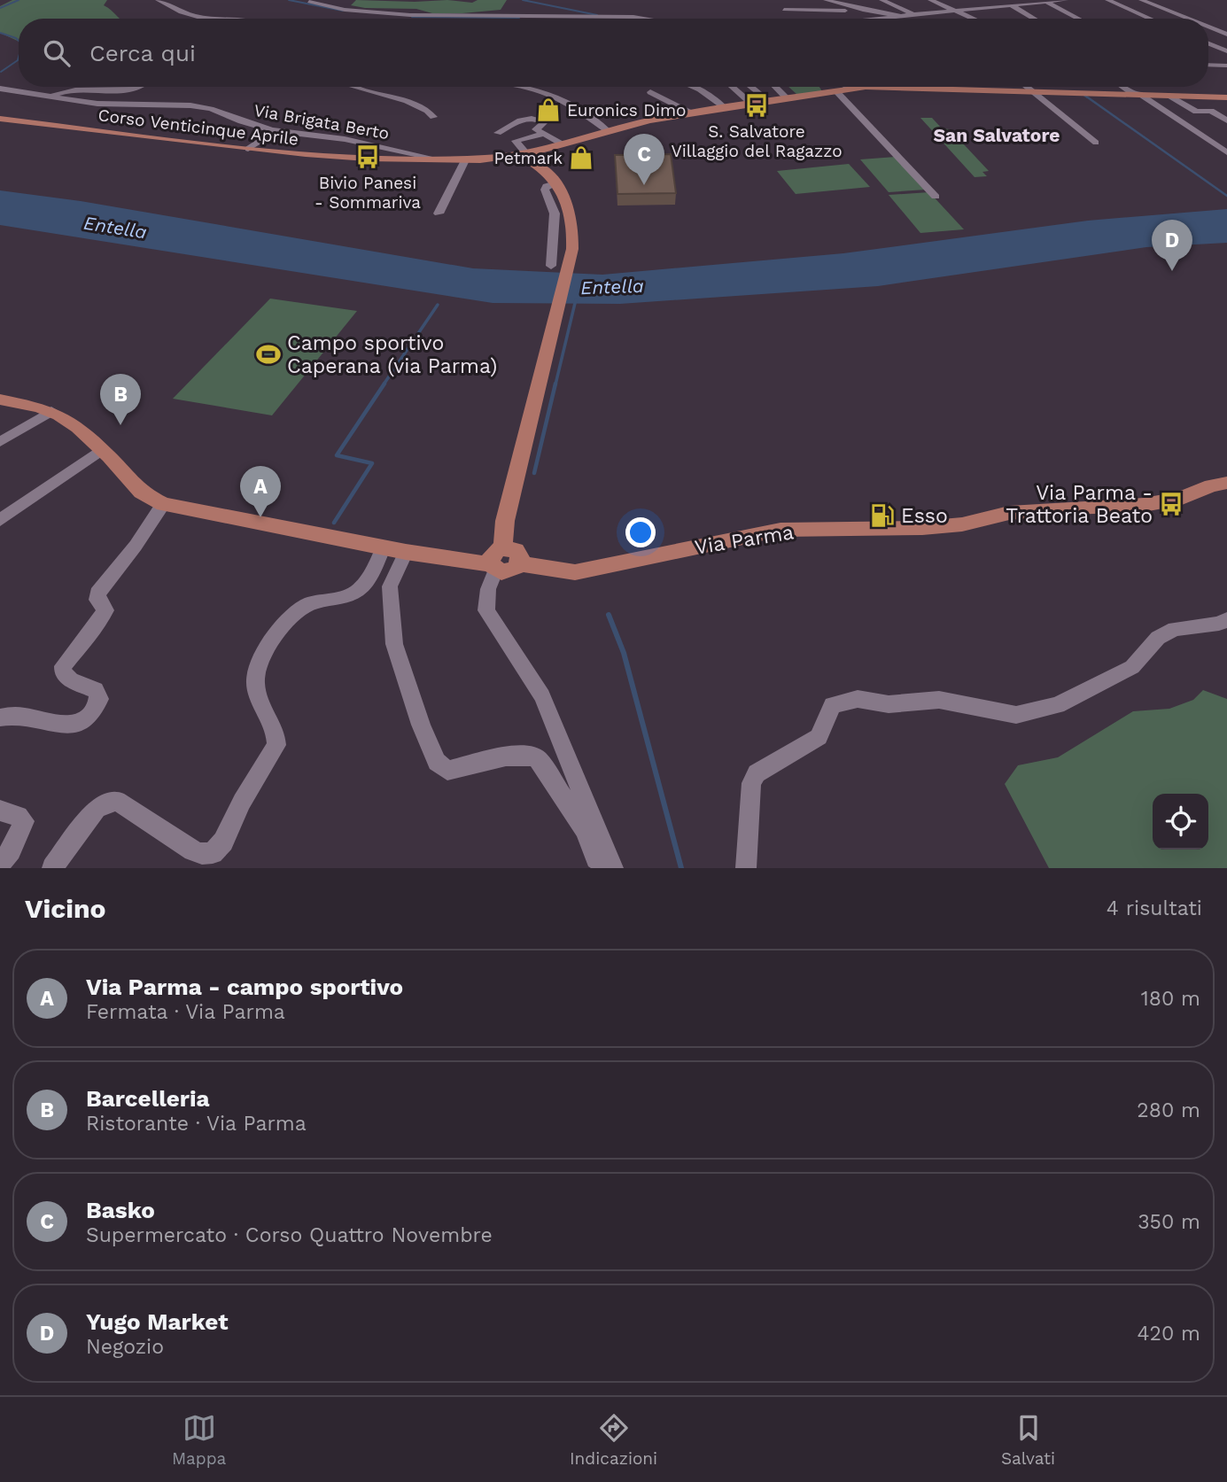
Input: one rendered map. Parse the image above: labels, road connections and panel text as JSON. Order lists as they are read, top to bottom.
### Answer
{
  "streets": {
    "main road": ["Corso Venticinque Aprile", "Via Parma"],
    "street": ["Via Brigata Berto"]
  },
  "crossings": [
    ["Via Brigata Berto", "Corso Venticinque Aprile"]
  ],
  "districts": ["San Salvatore"],
  "water": ["Entella"],
  "places": {
    "bus stop": ["S. Salvatore Villaggio del Ragazzo", "Bivio Panesi - Sommariva", "Via Parma - Trattoria Beato"],
    "shop": ["Euronics Dimo", "Petmark"],
    "sports": ["Campo sportivo Caperana (via Parma)"],
    "fuel station": ["Esso"]
  },
  "page": {
    "search": "Cerca qui",
    "pins": [
      "C",
      "D",
      "B",
      "A"
    ],
    "heading": ["Vicino", "4 risultati"],
    "list": [
      {
        "mark": "A",
        "name": "Via Parma - campo sportivo",
        "note": "Fermata · Via Parma",
        "value": "180 m"
      },
      {
        "mark": "B",
        "name": "Barcelleria",
        "note": "Ristorante · Via Parma",
        "value": "280 m"
      },
      {
        "mark": "C",
        "name": "Basko",
        "note": "Supermercato · Corso Quattro Novembre",
        "value": "350 m"
      },
      {
        "mark": "D",
        "name": "Yugo Market",
        "note": "Negozio",
        "value": "420 m"
      }
    ],
    "nav": ["Mappa", "Indicazioni", "Salvati"]
  }
}
